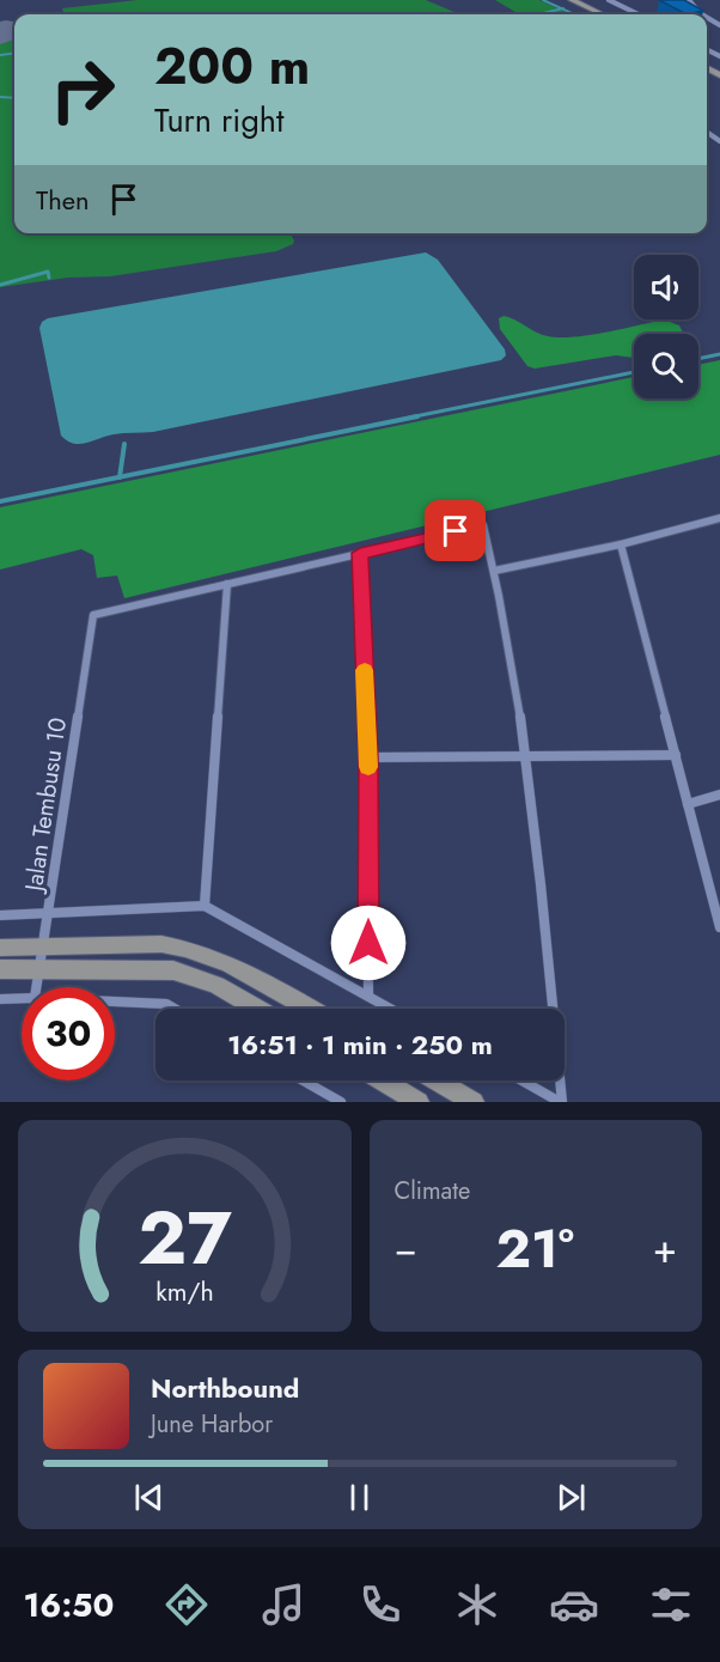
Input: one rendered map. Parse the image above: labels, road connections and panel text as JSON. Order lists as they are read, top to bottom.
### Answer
{
  "streets": {
    "street": ["Jalan Tembusu 10"]
  },
  "page": {
    "turn": ["200 m", "Turn right"],
    "then": "Then",
    "limit": "30",
    "trip": "16:51 · 1 min · 250 m",
    "tile": "Climate",
    "heat": ["−", "21°", "+"],
    "song": ["Northbound", "June Harbor"],
    "tabs": "16:50",
    "gauge": ["27", "km/h"]
  }
}
